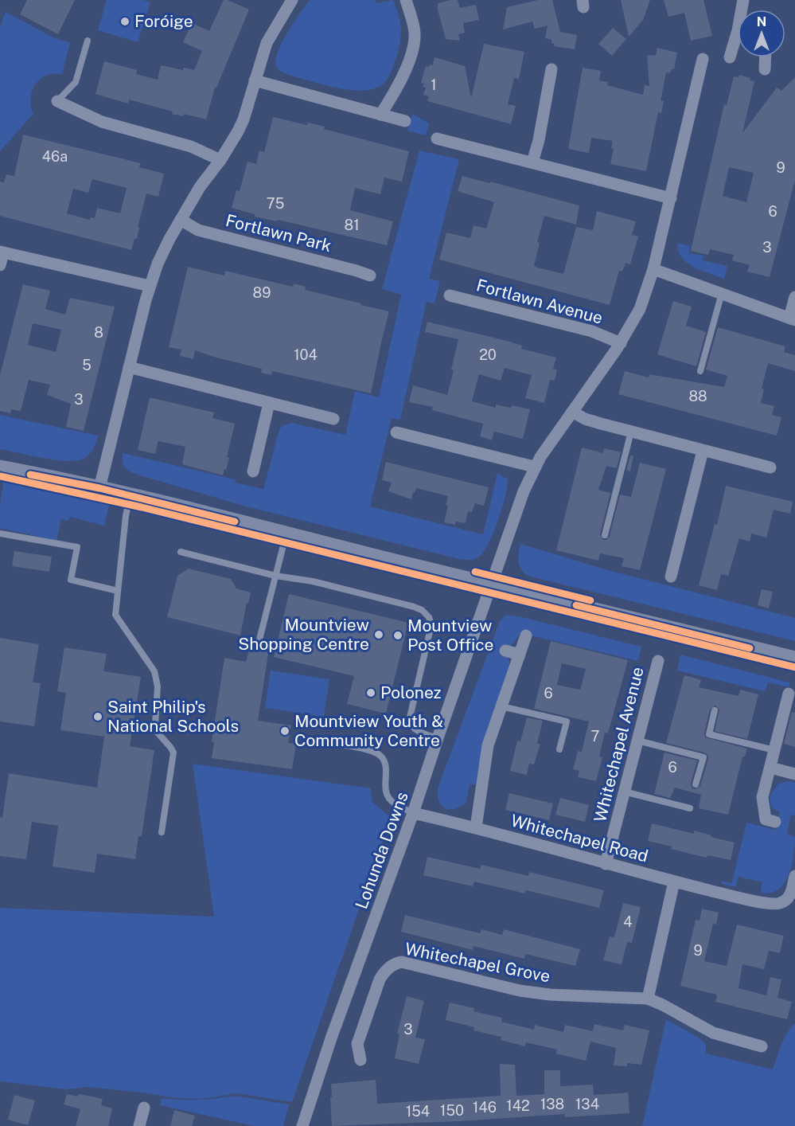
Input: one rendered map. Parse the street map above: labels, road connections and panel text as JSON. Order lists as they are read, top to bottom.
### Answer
{
  "streets": {
    "street": [
      "Fortlawn Park",
      "Fortlawn Avenue",
      "Whitechapel Avenue",
      "Whitechapel Road",
      "Lohunda Downs",
      "Whitechapel Grove"
    ]
  },
  "crossings": [
    ["Whitechapel Avenue", "Whitechapel Road"],
    ["Whitechapel Road", "Lohunda Downs"]
  ],
  "places": [
    "Foróige",
    "Mountview Shopping Centre",
    "Mountview Post Office",
    "Polonez",
    "Saint Philip's National Schools",
    "Mountview Youth & Community Centre"
  ],
  "house_numbers": [
    "1",
    "46a",
    "9",
    "75",
    "6",
    "81",
    "3",
    "89",
    "8",
    "104",
    "20",
    "5",
    "88",
    "3",
    "6",
    "7",
    "6",
    "4",
    "9",
    "3",
    "138",
    "134",
    "142",
    "146",
    "150",
    "154"
  ],
  "north": "top"
}
